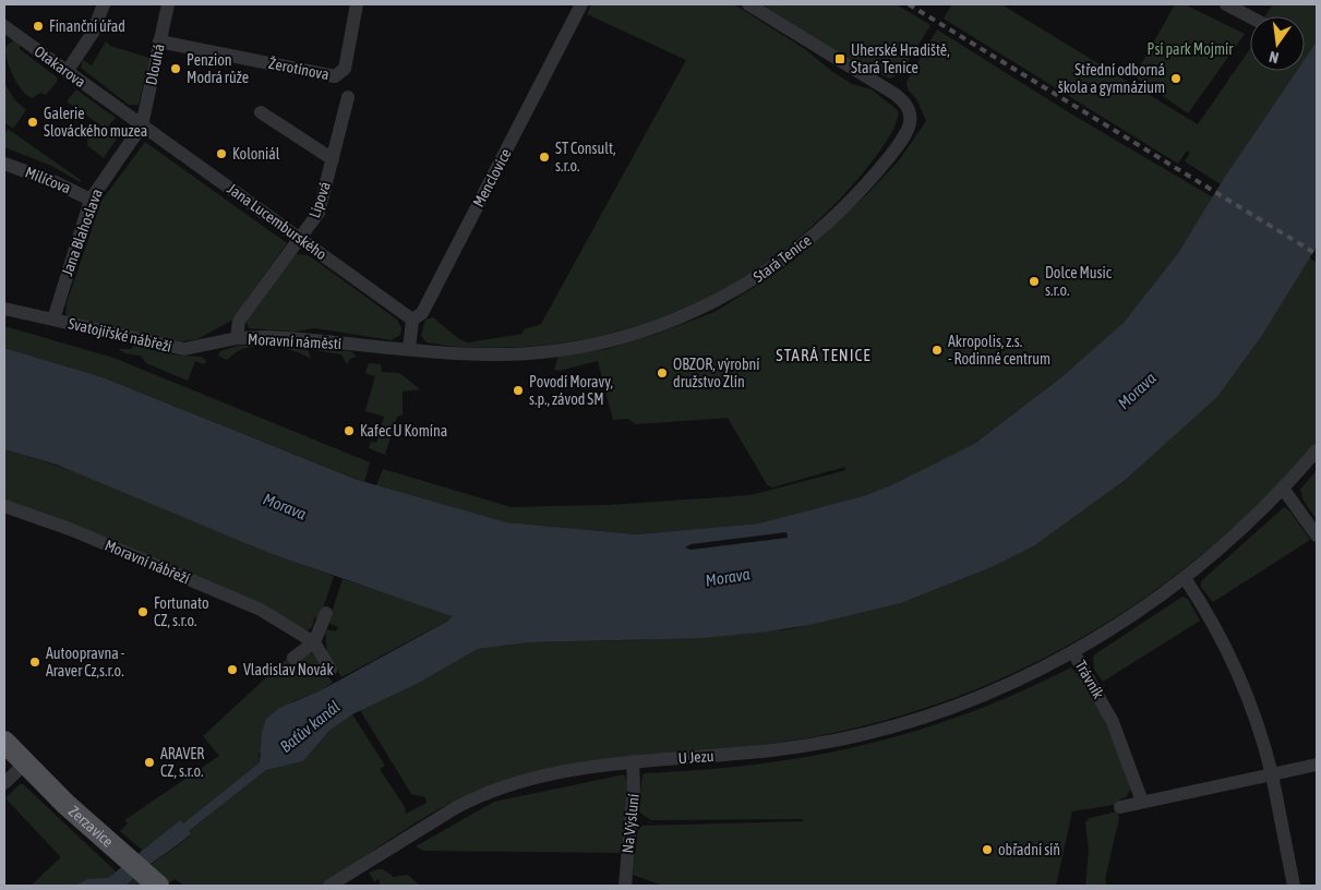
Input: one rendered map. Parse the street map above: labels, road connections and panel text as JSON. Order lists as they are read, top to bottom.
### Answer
{
  "streets": {
    "main road": ["Zerzavice"],
    "street": [
      "Dlouhá",
      "Otakarova",
      "Žerotínova",
      "Menclovice",
      "Milíčova",
      "Lipová",
      "Jana Lucemburského",
      "Jana Blahoslava",
      "Stará Tenice",
      "Svatojiřské nábřeží",
      "Moravní náměstí",
      "Moravní nábřeží",
      "Trávník",
      "U Jezu",
      "Na Výsluní"
    ]
  },
  "crossings": [
    ["Dlouhá", "Otakarova"],
    ["Dlouhá", "Žerotínova"],
    ["Dlouhá", "Jana Lucemburského"],
    ["Dlouhá", "Jana Blahoslava"],
    ["Otakarova", "Jana Lucemburského"],
    ["Otakarova", "Jana Blahoslava"],
    ["Menclovice", "Jana Lucemburského"],
    ["Milíčova", "Jana Blahoslava"],
    ["Lipová", "Jana Lucemburského"],
    ["Lipová", "Moravní náměstí"],
    ["Jana Lucemburského", "Jana Blahoslava"],
    ["Jana Lucemburského", "Moravní náměstí"],
    ["Jana Blahoslava", "Svatojiřské nábřeží"],
    ["Stará Tenice", "Moravní náměstí"],
    ["Svatojiřské nábřeží", "Moravní náměstí"],
    ["Trávník", "U Jezu"],
    ["U Jezu", "Na Výsluní"]
  ],
  "districts": ["STARÁ TENICE"],
  "water": ["Morava", "Baťův kanál"],
  "parks": ["Psí park Mojmír"],
  "places": {
    "other": [
      "Finanční úřad",
      "Penzion Modrá růže",
      "Střední odborná škola a gymnázium",
      "Galerie Slováckého muzea",
      "Koloniál",
      "ST Consult, s.r.o.",
      "Dolce Music s.r.o.",
      "Akropolis, z.s. - Rodinné centrum",
      "OBZOR, výrobní družstvo Zlín",
      "Povodí Moravy, s.p., závod SM",
      "Kafec U Komína",
      "Fortunato CZ, s.r.o.",
      "Autoopravna - Araver Cz,s.r.o.",
      "Vladislav Novák",
      "ARAVER CZ, s.r.o.",
      "obřadní síň"
    ],
    "transit": ["Uherské Hradiště, Stará Tenice"]
  },
  "north": "bottom"
}
